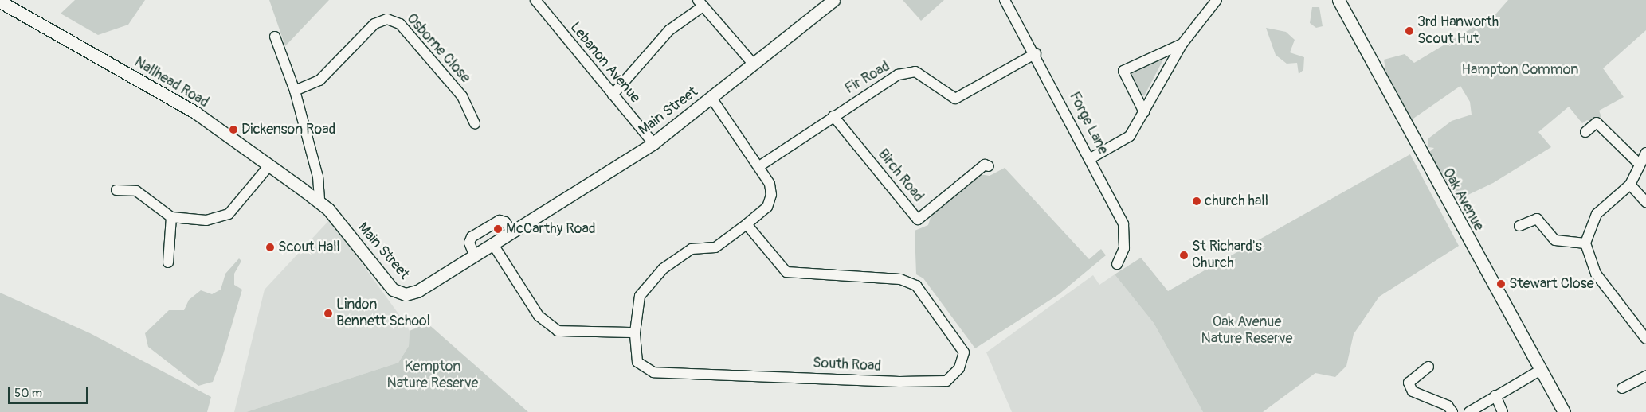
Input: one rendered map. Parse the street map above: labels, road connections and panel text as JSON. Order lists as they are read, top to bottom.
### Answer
{
  "streets": {
    "street": [
      "Osborne Close",
      "Lebanon Avenue",
      "Fir Road",
      "Nallhead Road",
      "Main Street",
      "Forge Lane",
      "Birch Road",
      "Oak Avenue",
      "South Road"
    ]
  },
  "crossings": [
    ["Lebanon Avenue", "Main Street"],
    ["Fir Road", "Forge Lane"],
    ["Fir Road", "Birch Road"],
    ["Fir Road", "South Road"],
    ["Nallhead Road", "Main Street"],
    ["Main Street", "South Road"]
  ],
  "parks": ["Hampton Common", "Oak Avenue Nature Reserve", "Kempton Nature Reserve"],
  "places": [
    "3rd Hanworth Scout Hut",
    "Dickenson Road",
    "church hall",
    "McCarthy Road",
    "Scout Hall",
    "St Richard's Church",
    "Stewart Close",
    "Lindon Bennett School"
  ],
  "scale_bar": "50 m"
}
